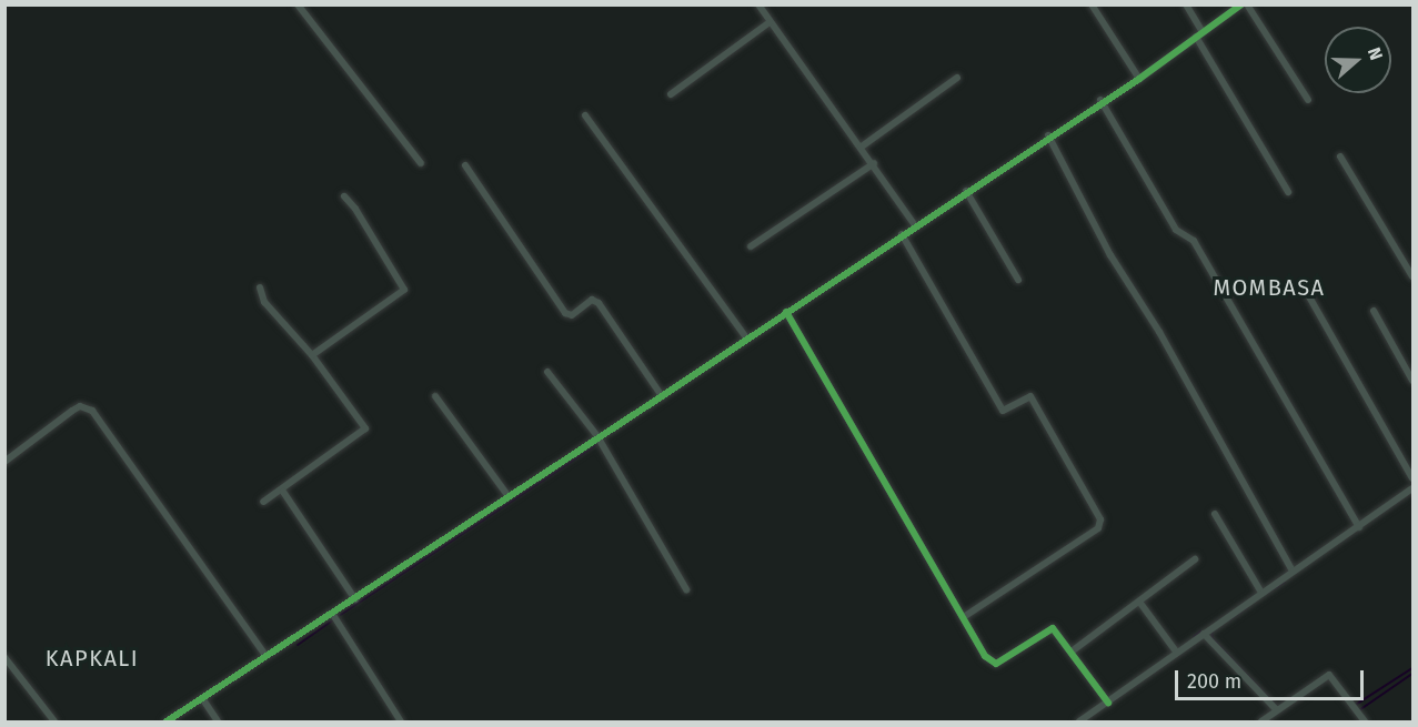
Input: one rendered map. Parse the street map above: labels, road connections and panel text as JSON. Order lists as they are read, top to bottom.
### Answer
{
  "districts": ["MOMBASA", "KAPKALI"],
  "scale_bar": "200 m",
  "north": "right"
}
